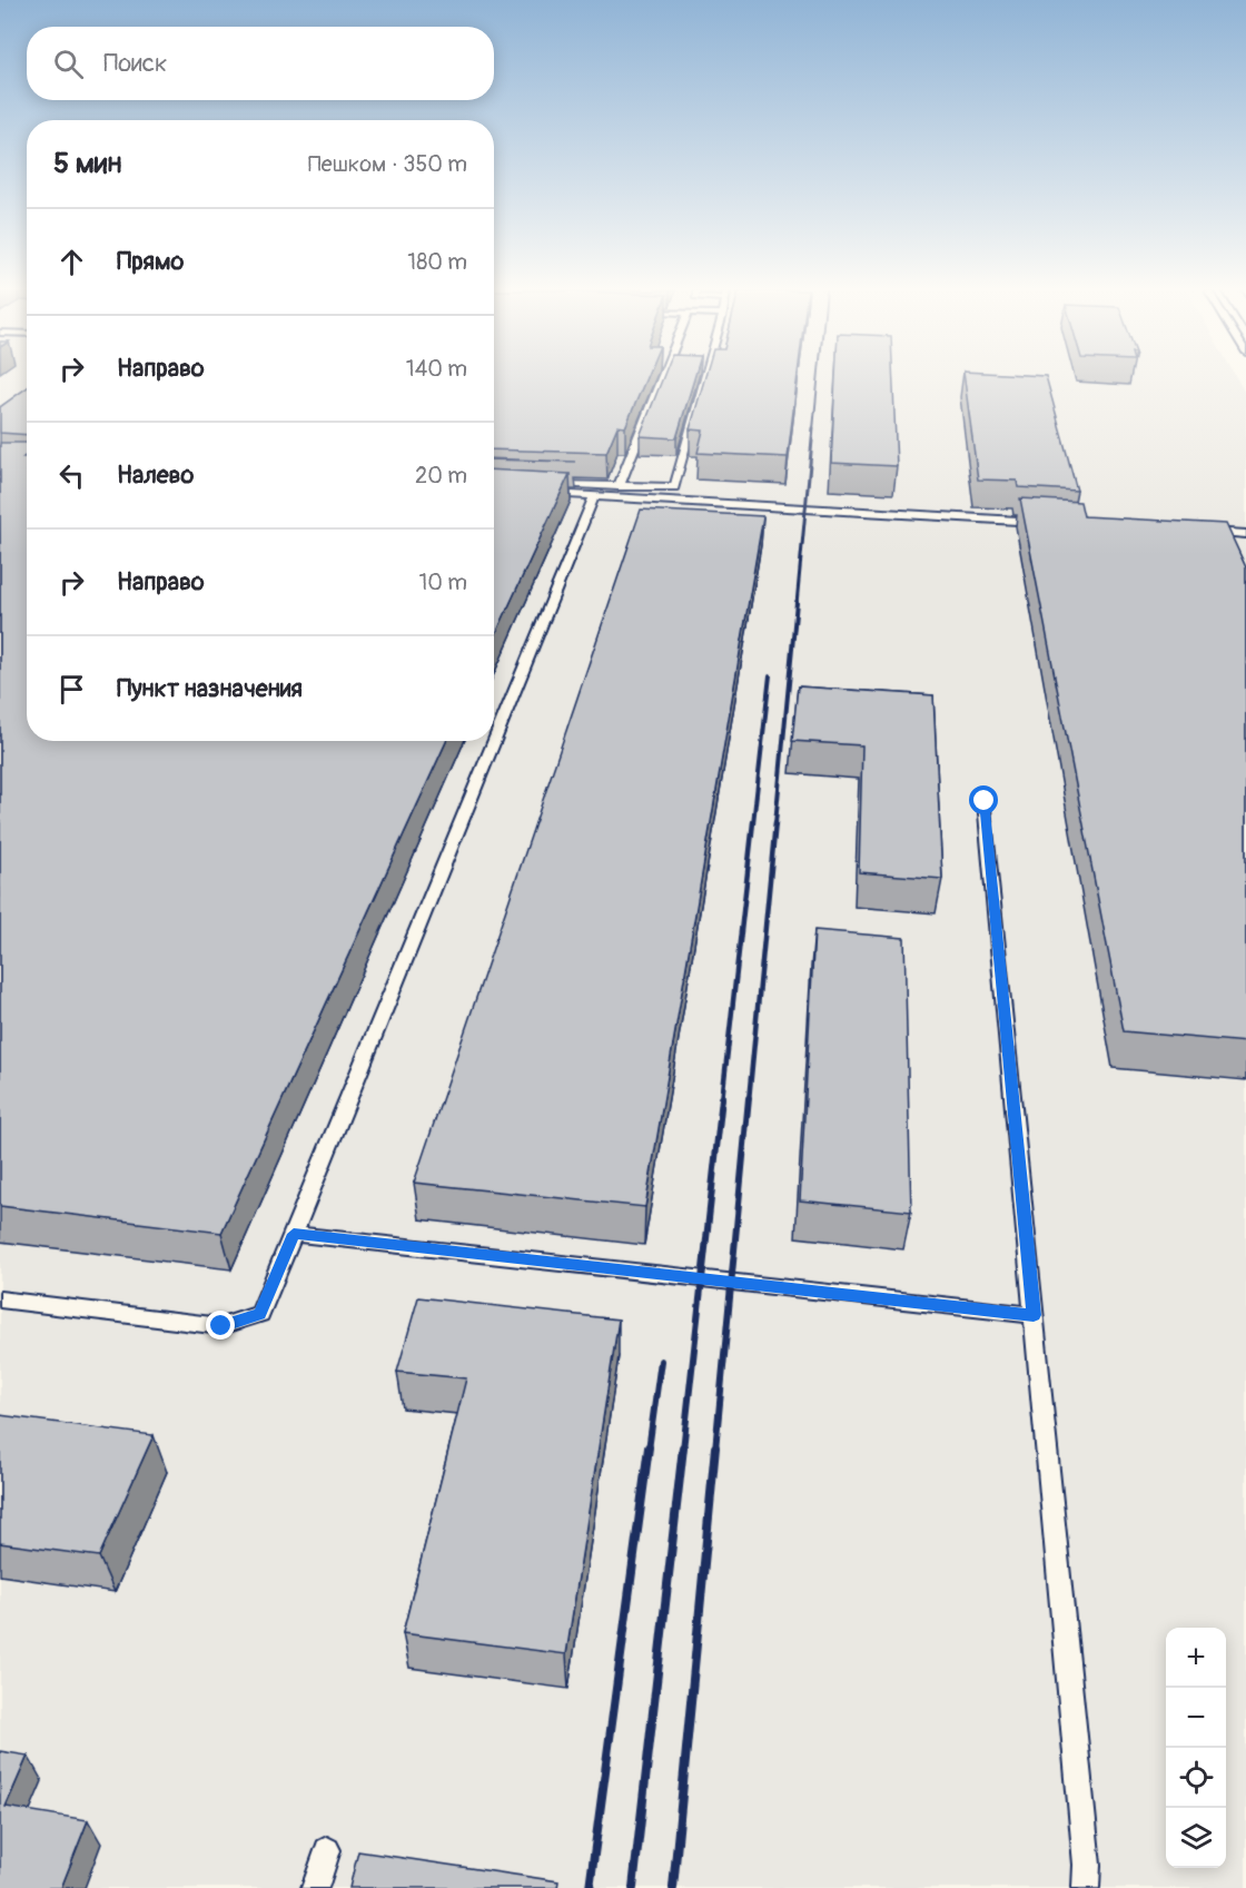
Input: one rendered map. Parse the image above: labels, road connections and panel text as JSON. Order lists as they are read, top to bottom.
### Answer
{
  "page": {
    "search": "Поиск",
    "heading": ["5 мин", "Пешком · 350 m"],
    "list": [
      ["Прямо", "180 m"],
      ["Направо", "140 m"],
      ["Налево", "20 m"],
      ["Направо", "10 m"],
      "Пункт назначения"
    ],
    "map_buttons": ["+", "−"]
  }
}
